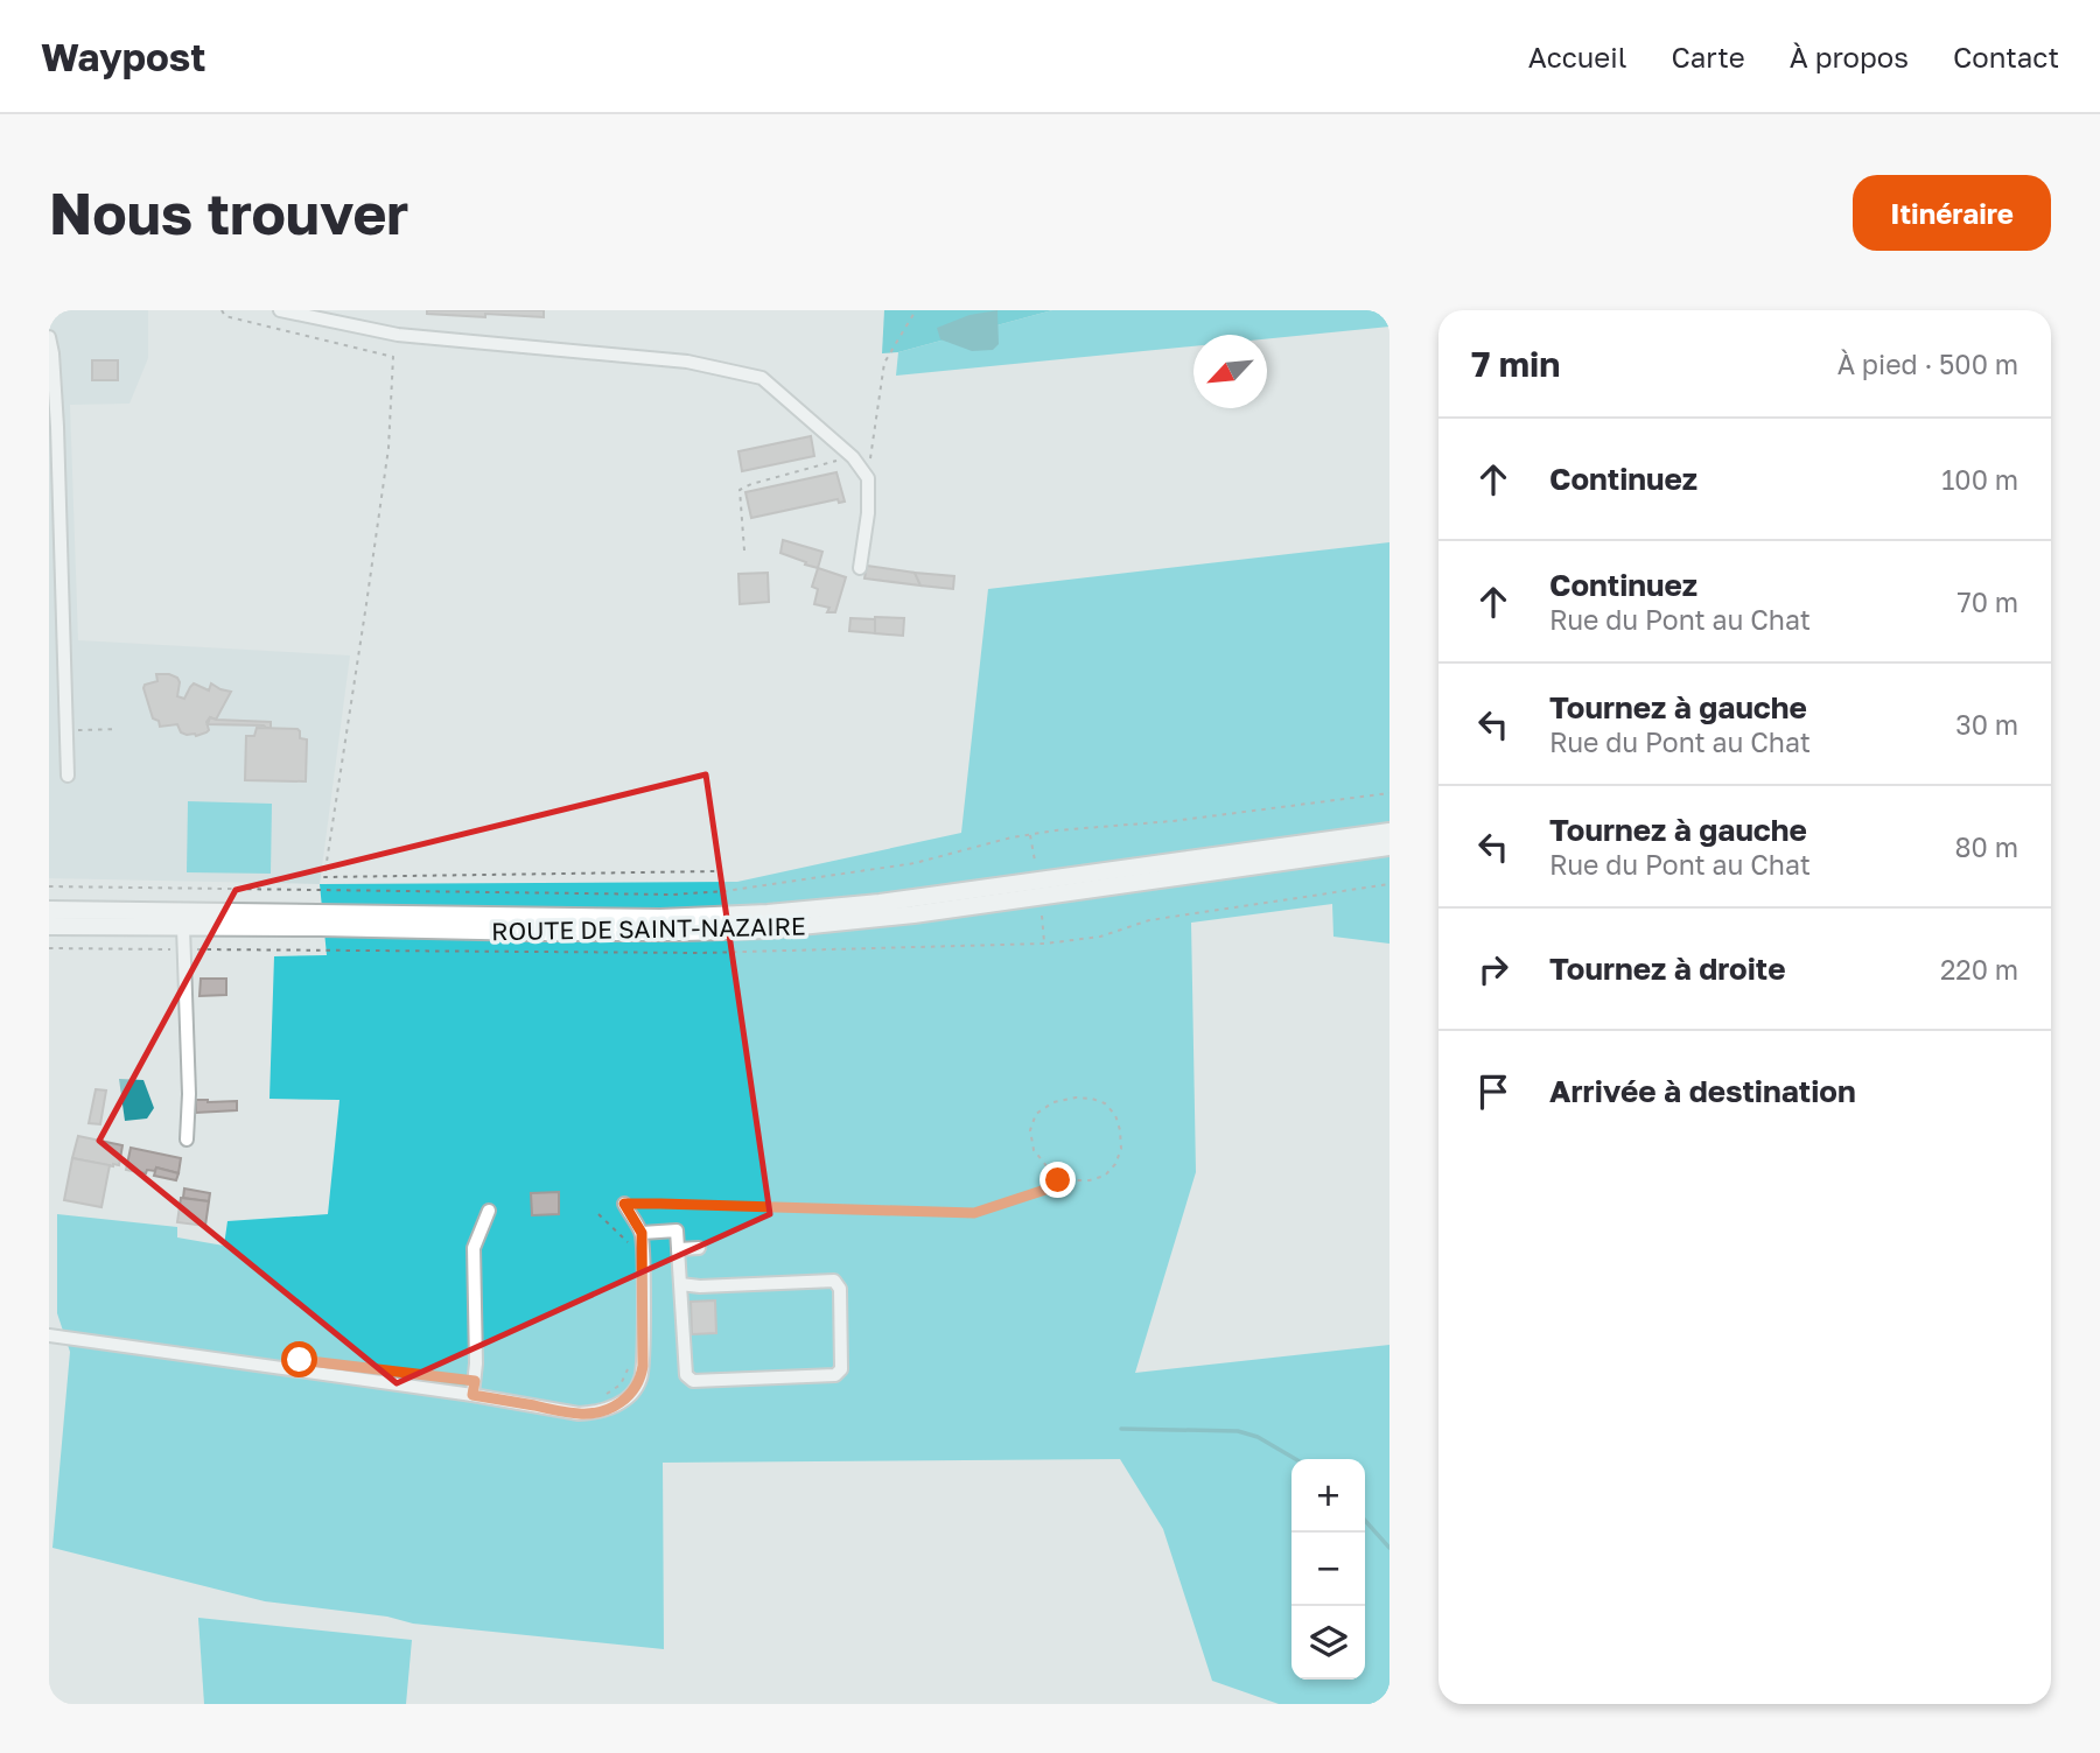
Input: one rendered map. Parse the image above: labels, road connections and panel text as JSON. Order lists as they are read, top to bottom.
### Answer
{
  "streets": {
    "main road": ["ROUTE DE SAINT-NAZAIRE"]
  },
  "north": "bottom left",
  "page": {
    "header": "Waypost",
    "nav": [
      "Accueil",
      "Carte",
      "À propos",
      "Contact"
    ],
    "buttons": "Itinéraire",
    "title": "Nous trouver",
    "heading": ["7 min", "À pied · 500 m"],
    "list": [
      ["Continuez", "100 m"],
      ["Continuez", "Rue du Pont au Chat", "70 m"],
      ["Tournez à gauche", "Rue du Pont au Chat", "30 m"],
      ["Tournez à gauche", "Rue du Pont au Chat", "80 m"],
      ["Tournez à droite", "220 m"],
      "Arrivée à destination"
    ],
    "map_buttons": ["+", "−"]
  }
}
